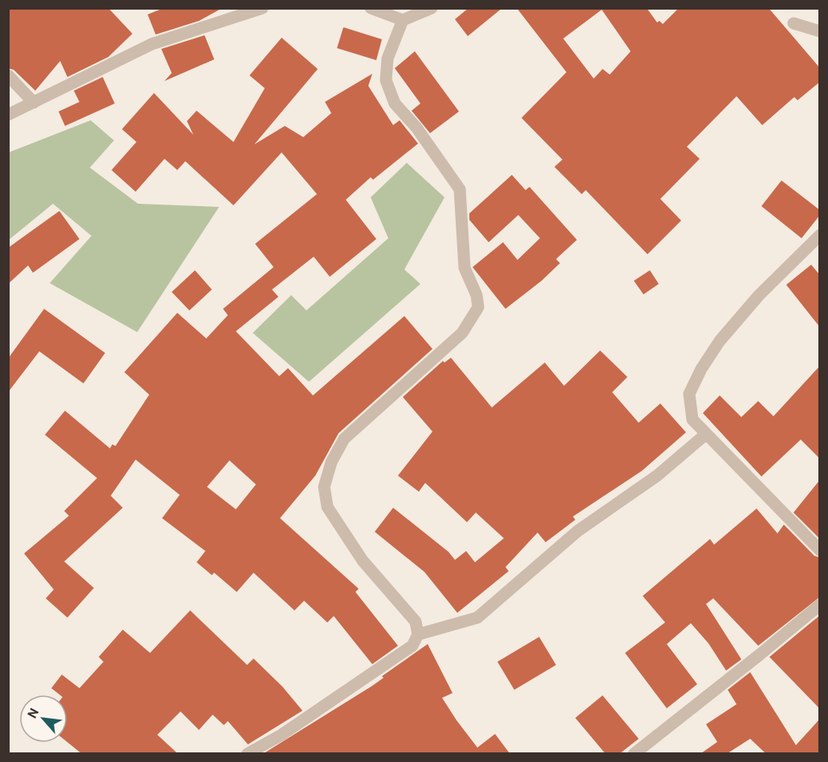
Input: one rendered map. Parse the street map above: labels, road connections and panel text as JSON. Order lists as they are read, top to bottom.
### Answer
{
  "north": "top left"
}
